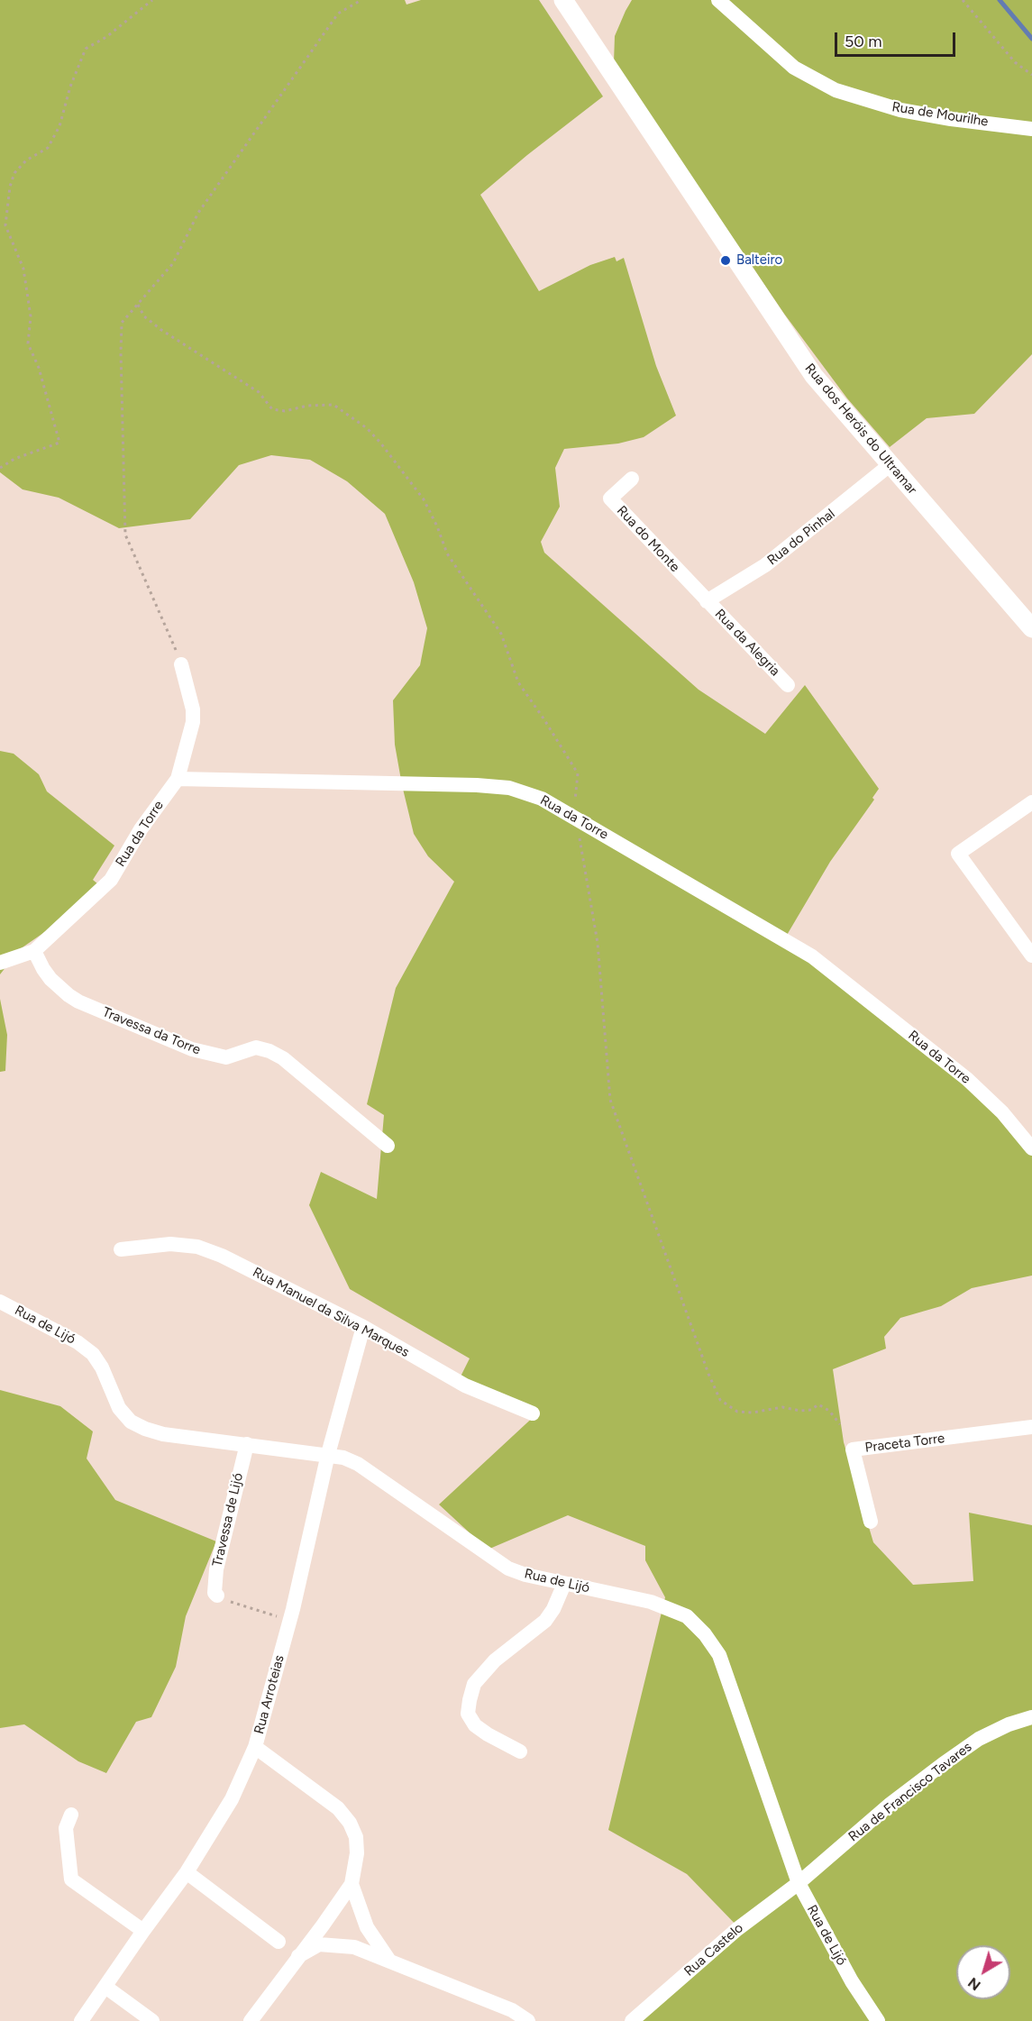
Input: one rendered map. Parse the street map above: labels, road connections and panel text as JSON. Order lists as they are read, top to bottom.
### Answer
{
  "streets": {
    "street": [
      "Rua de Mourilhe",
      "Rua dos Heróis do Ultramar",
      "Rua do Pinhal",
      "Rua do Monte",
      "Rua da Alegria",
      "Rua da Torre",
      "Travessa da Torre",
      "Rua Manuel da Silva Marques",
      "Rua de Lijó",
      "Praceta Torre",
      "Travessa de Lijó",
      "Rua Arroteias",
      "Rua de Francisco Tavares",
      "Rua Castelo"
    ]
  },
  "crossings": [
    ["Rua dos Heróis do Ultramar", "Rua do Pinhal"],
    ["Rua do Pinhal", "Rua do Monte"],
    ["Rua do Pinhal", "Rua da Alegria"],
    ["Rua do Monte", "Rua da Alegria"],
    ["Rua da Torre", "Travessa da Torre"],
    ["Rua Manuel da Silva Marques", "Rua Arroteias"],
    ["Rua de Lijó", "Travessa de Lijó"],
    ["Rua de Lijó", "Rua Arroteias"],
    ["Rua de Lijó", "Rua de Francisco Tavares"],
    ["Rua de Lijó", "Rua Castelo"],
    ["Rua de Francisco Tavares", "Rua Castelo"]
  ],
  "places": ["Balteiro"],
  "scale_bar": "50 m",
  "north": "bottom left"
}
